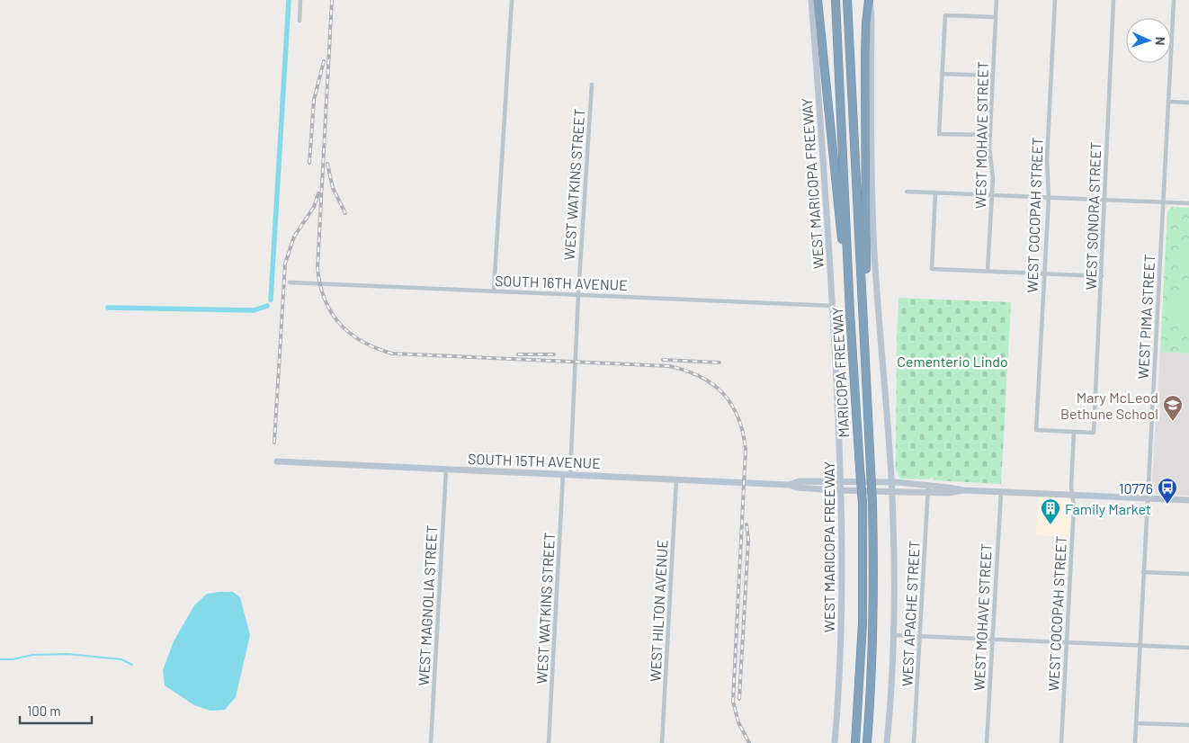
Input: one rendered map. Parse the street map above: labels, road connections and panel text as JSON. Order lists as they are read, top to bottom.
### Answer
{
  "streets": {
    "highway": ["MARICOPA FREEWAY"],
    "main road": ["WEST MARICOPA FREEWAY", "SOUTH 15TH AVENUE"],
    "street": [
      "WEST MOHAVE STREET",
      "WEST WATKINS STREET",
      "WEST COCOPAH STREET",
      "WEST SONORA STREET",
      "SOUTH 16TH AVENUE",
      "WEST PIMA STREET",
      "WEST MAGNOLIA STREET",
      "WEST HILTON AVENUE",
      "WEST APACHE STREET"
    ]
  },
  "crossings": [
    ["WEST MOHAVE STREET", "SOUTH 15TH AVENUE"],
    ["WEST MARICOPA FREEWAY", "SOUTH 16TH AVENUE"],
    ["WEST MARICOPA FREEWAY", "SOUTH 15TH AVENUE"],
    ["WEST WATKINS STREET", "SOUTH 16TH AVENUE"],
    ["WEST WATKINS STREET", "SOUTH 15TH AVENUE"],
    ["WEST COCOPAH STREET", "WEST SONORA STREET"],
    ["WEST COCOPAH STREET", "SOUTH 15TH AVENUE"],
    ["WEST PIMA STREET", "SOUTH 15TH AVENUE"],
    ["SOUTH 15TH AVENUE", "WEST MAGNOLIA STREET"],
    ["SOUTH 15TH AVENUE", "WEST HILTON AVENUE"],
    ["SOUTH 15TH AVENUE", "WEST APACHE STREET"]
  ],
  "parks": ["Cementerio Lindo"],
  "places": {
    "school or university": ["Mary McLeod Bethune School"],
    "bus stop": ["10776"],
    "building": ["Family Market"]
  },
  "scale_bar": "100 m",
  "north": "right"
}
